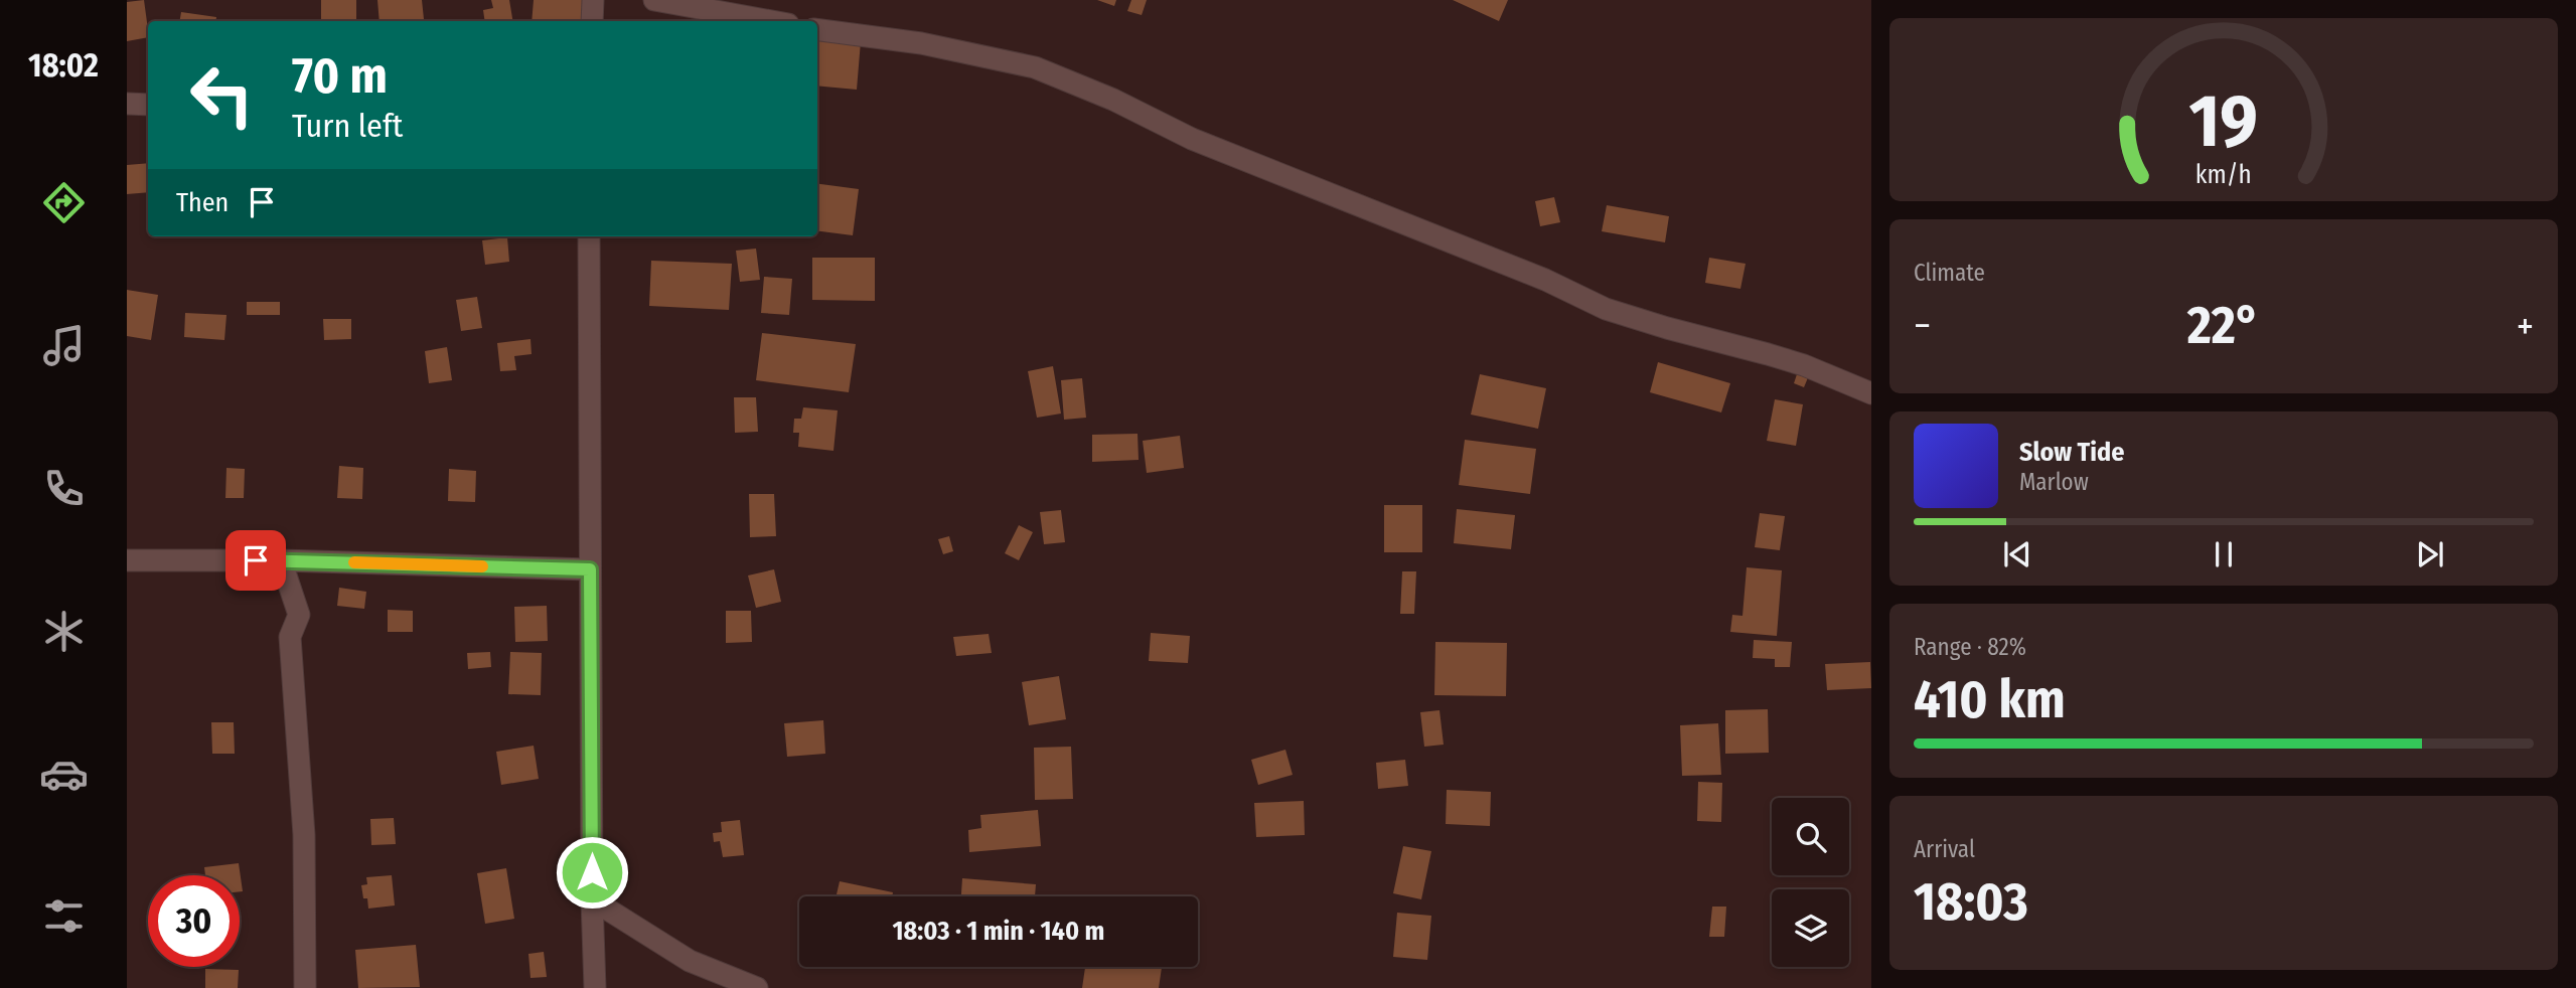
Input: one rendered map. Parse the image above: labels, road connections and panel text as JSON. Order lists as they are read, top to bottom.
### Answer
{
  "page": {
    "tabs": "18:02",
    "turn": ["70 m", "Turn left"],
    "then": "Then",
    "tile": [
      "Climate",
      ["Range · 82%", "410 km"],
      ["Arrival", "18:03"]
    ],
    "heat": ["−", "22°", "+"],
    "song": ["Slow Tide", "Marlow"],
    "limit": "30",
    "trip": "18:03 · 1 min · 140 m",
    "gauge": ["19", "km/h"]
  }
}
